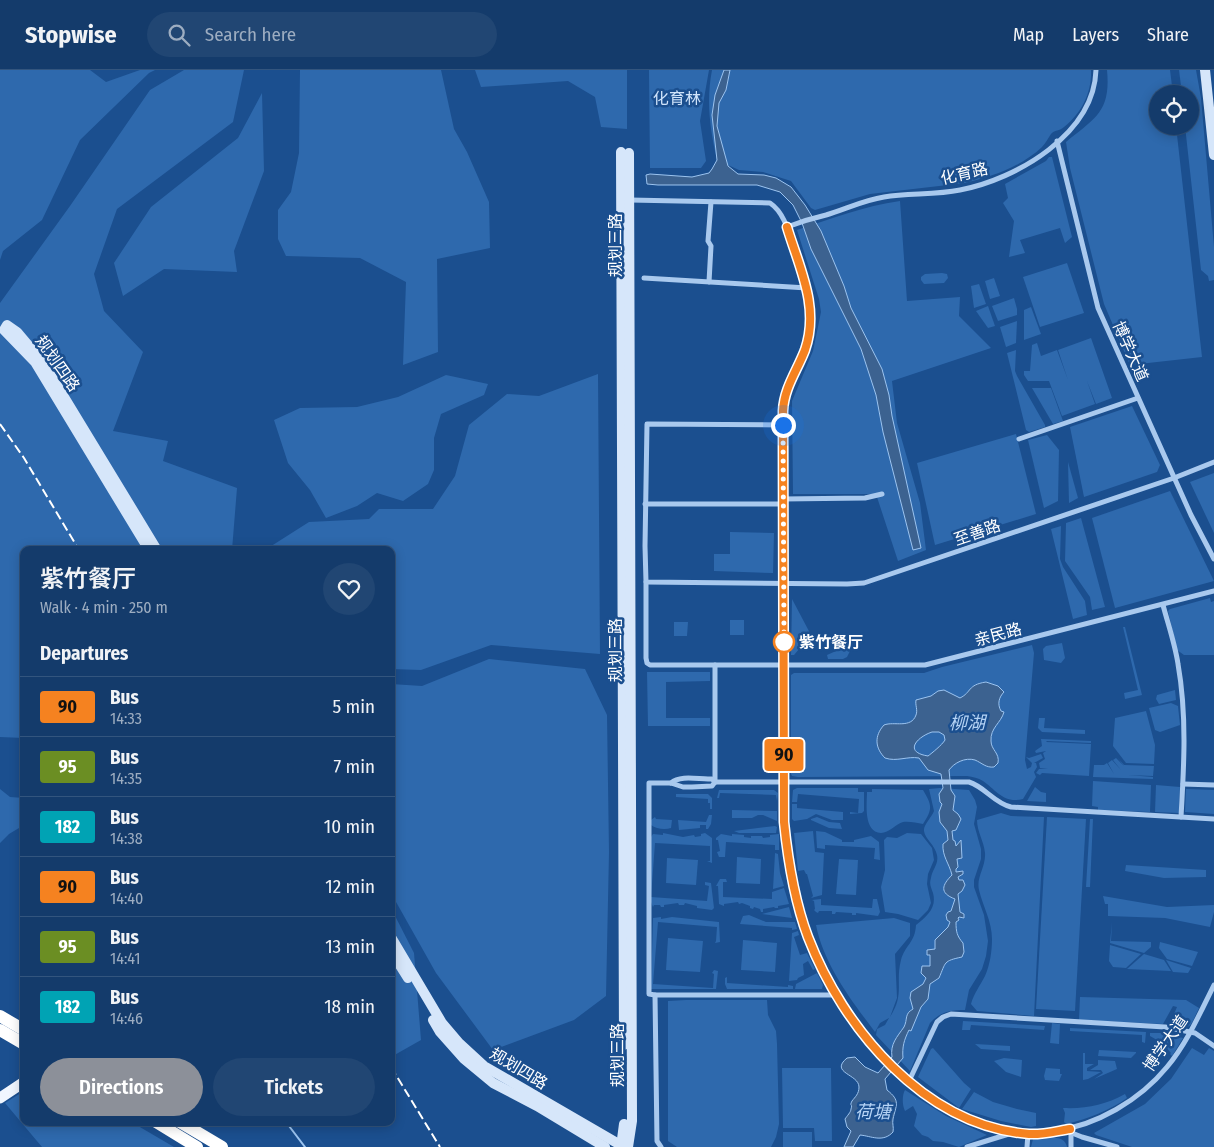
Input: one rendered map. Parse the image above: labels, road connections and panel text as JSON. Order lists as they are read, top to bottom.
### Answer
{
  "streets": {
    "main road": ["规划三路", "规划四路"],
    "street": [
      "化育路",
      "博学大道",
      "至善路",
      "亲民路"
    ]
  },
  "crossings": [
    ["化育路", "博学大道"],
    ["规划三路", "规划四路"],
    ["博学大道", "至善路"],
    ["至善路", "亲民路"]
  ],
  "water": ["柳湖", "荷塘"],
  "parks": ["化育林"],
  "places": ["紫竹餐厅"],
  "lines": ["bus line 90"],
  "page": {
    "header": "Stopwise",
    "search": "Search here",
    "nav": ["Map", "Layers", "Share"],
    "on_map": "90",
    "heading": [
      ["紫竹餐厅", "Walk · 4 min · 250 m"],
      "Departures"
    ],
    "list": [
      {
        "mark": "90",
        "name": "Bus",
        "note": "14:33",
        "value": "5 min"
      },
      {
        "mark": "95",
        "name": "Bus",
        "note": "14:35",
        "value": "7 min"
      },
      {
        "mark": "182",
        "name": "Bus",
        "note": "14:38",
        "value": "10 min"
      },
      {
        "mark": "90",
        "name": "Bus",
        "note": "14:40",
        "value": "12 min"
      },
      {
        "mark": "95",
        "name": "Bus",
        "note": "14:41",
        "value": "13 min"
      },
      {
        "mark": "182",
        "name": "Bus",
        "note": "14:46",
        "value": "18 min"
      }
    ],
    "buttons": ["Directions", "Tickets"]
  }
}
